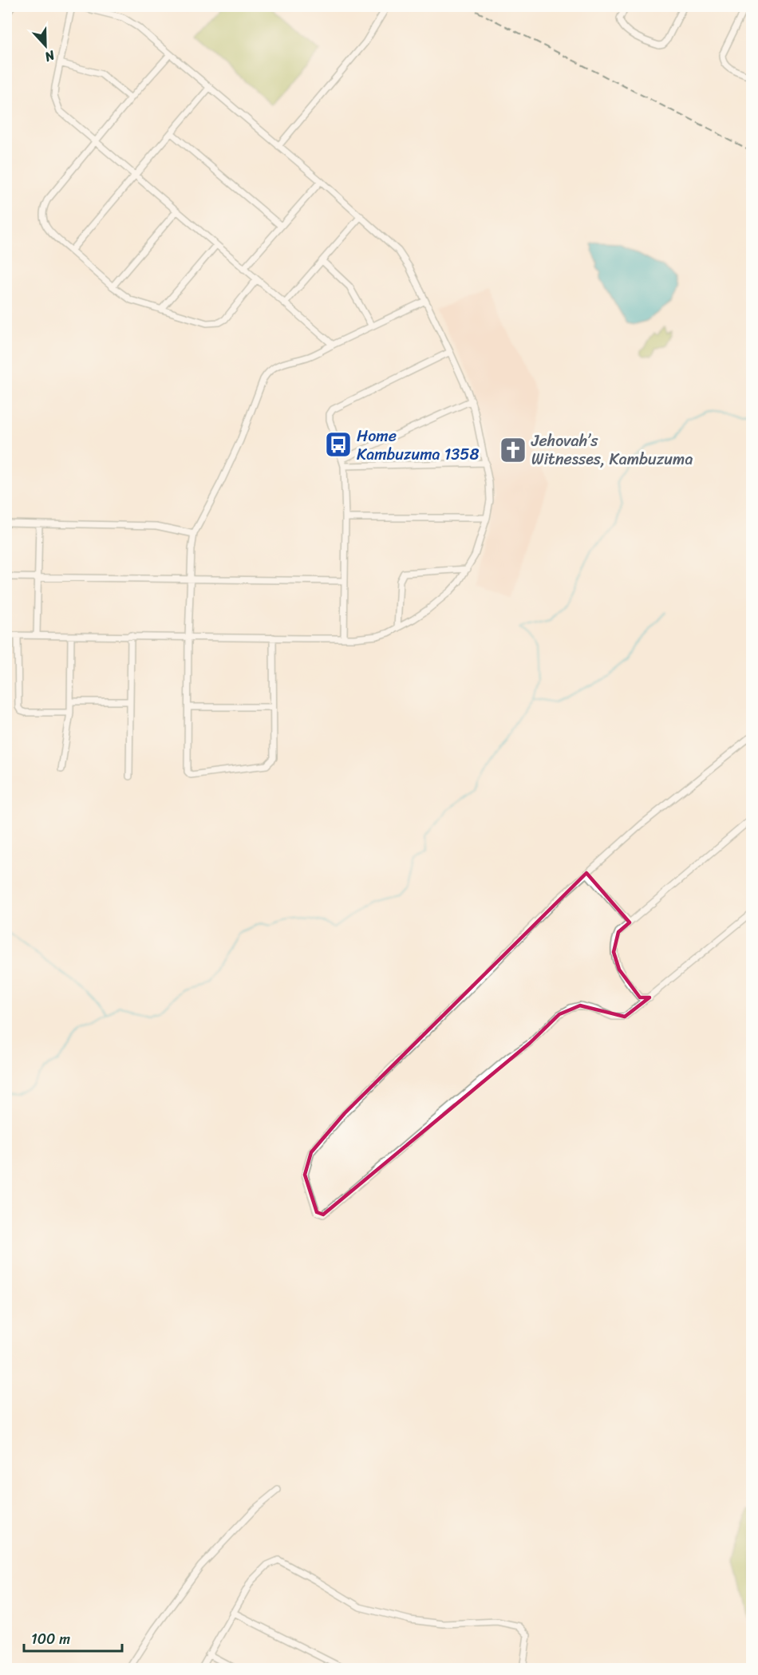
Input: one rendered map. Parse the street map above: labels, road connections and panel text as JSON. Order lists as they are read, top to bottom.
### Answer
{
  "places": {
    "bus stop": ["Home Kambuzuma 1358"],
    "church": ["Jehovah’s Witnesses, Kambuzuma"]
  },
  "scale_bar": "100 m",
  "north": "bottom"
}
